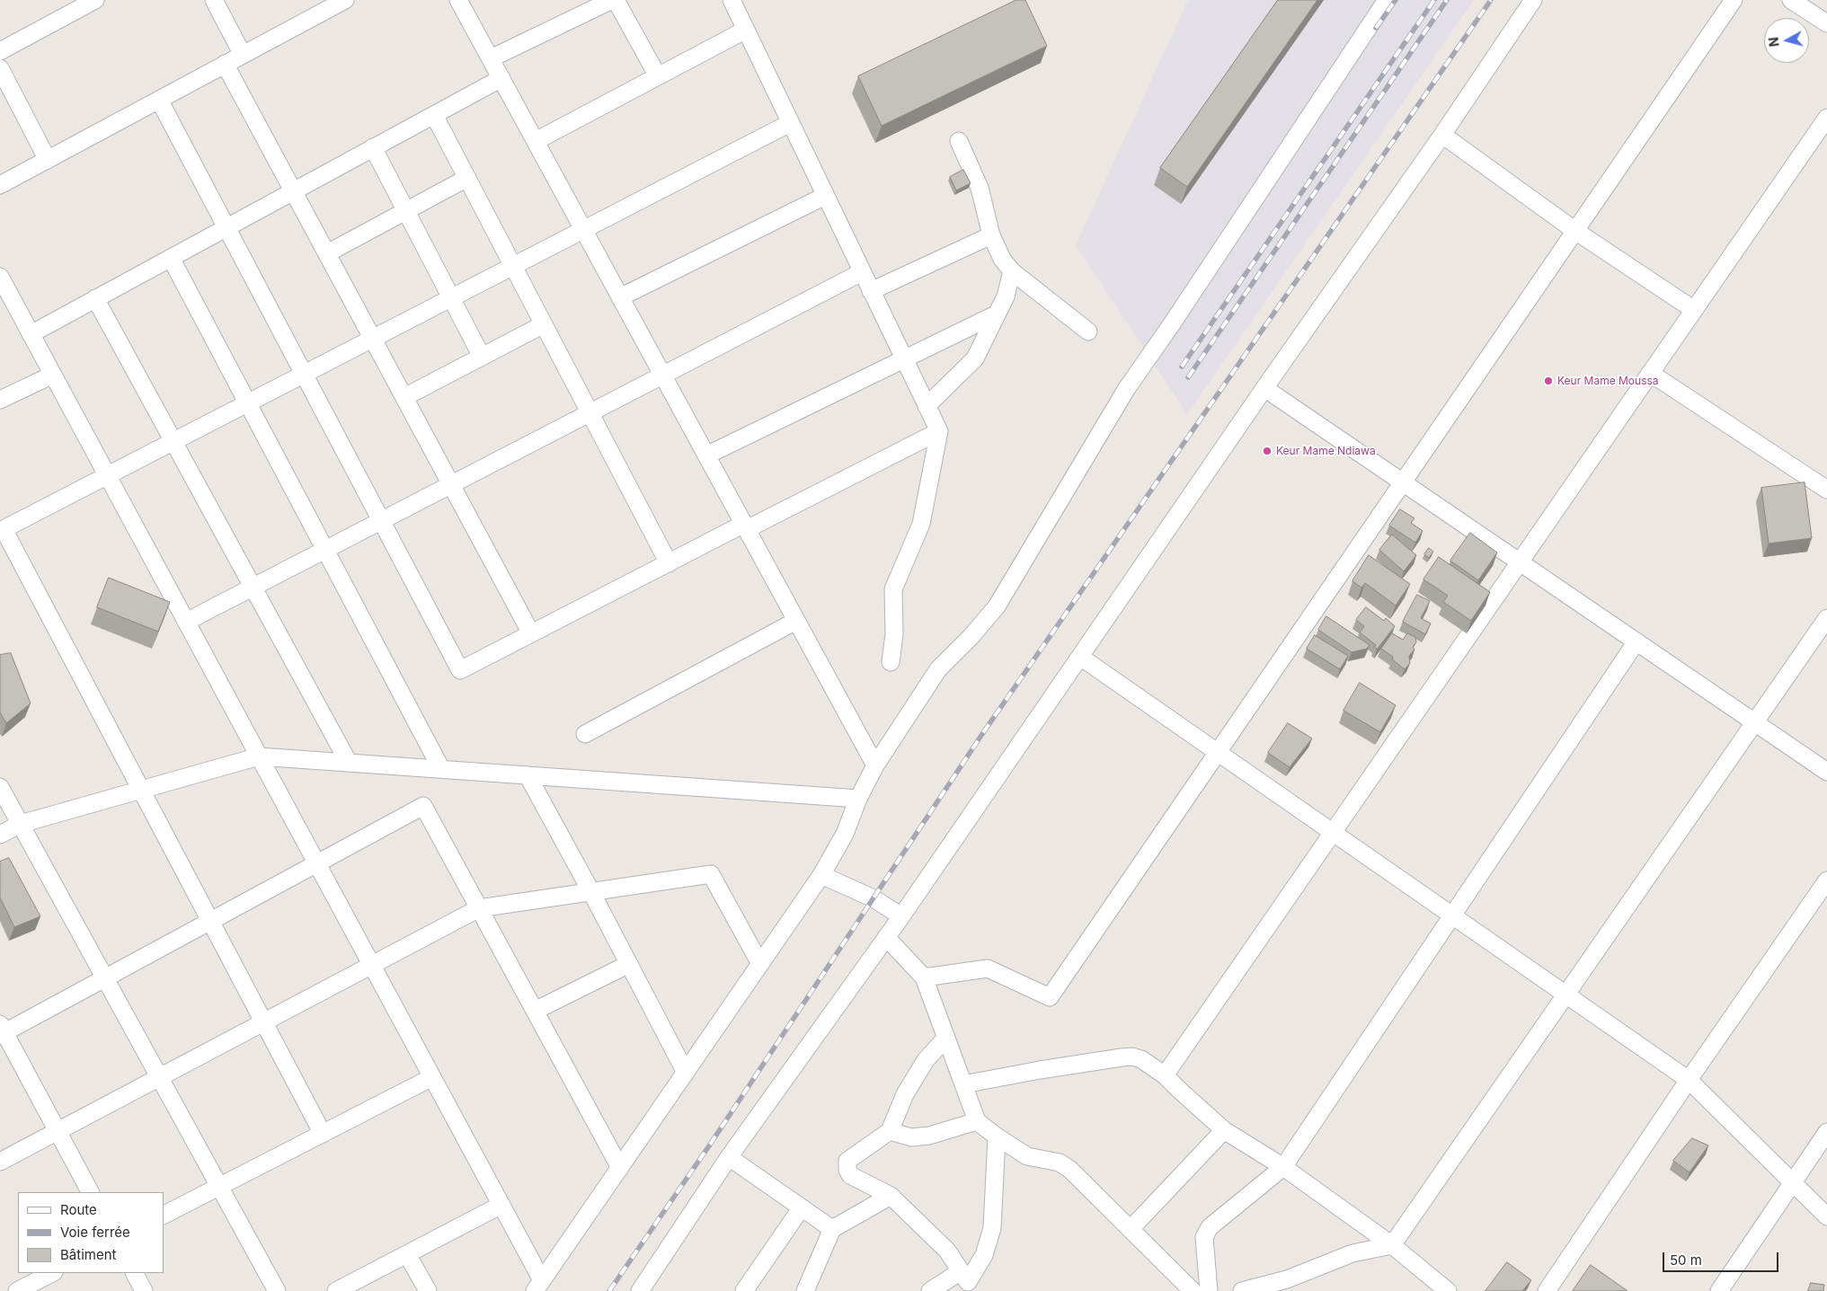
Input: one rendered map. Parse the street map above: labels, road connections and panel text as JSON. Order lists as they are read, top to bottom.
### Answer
{
  "places": ["Keur Mame Moussa", "Keur Mame Ndiawa"],
  "legend": ["Route", "Voie ferrée", "Bâtiment"],
  "scale_bar": "50 m",
  "north": "left"
}
